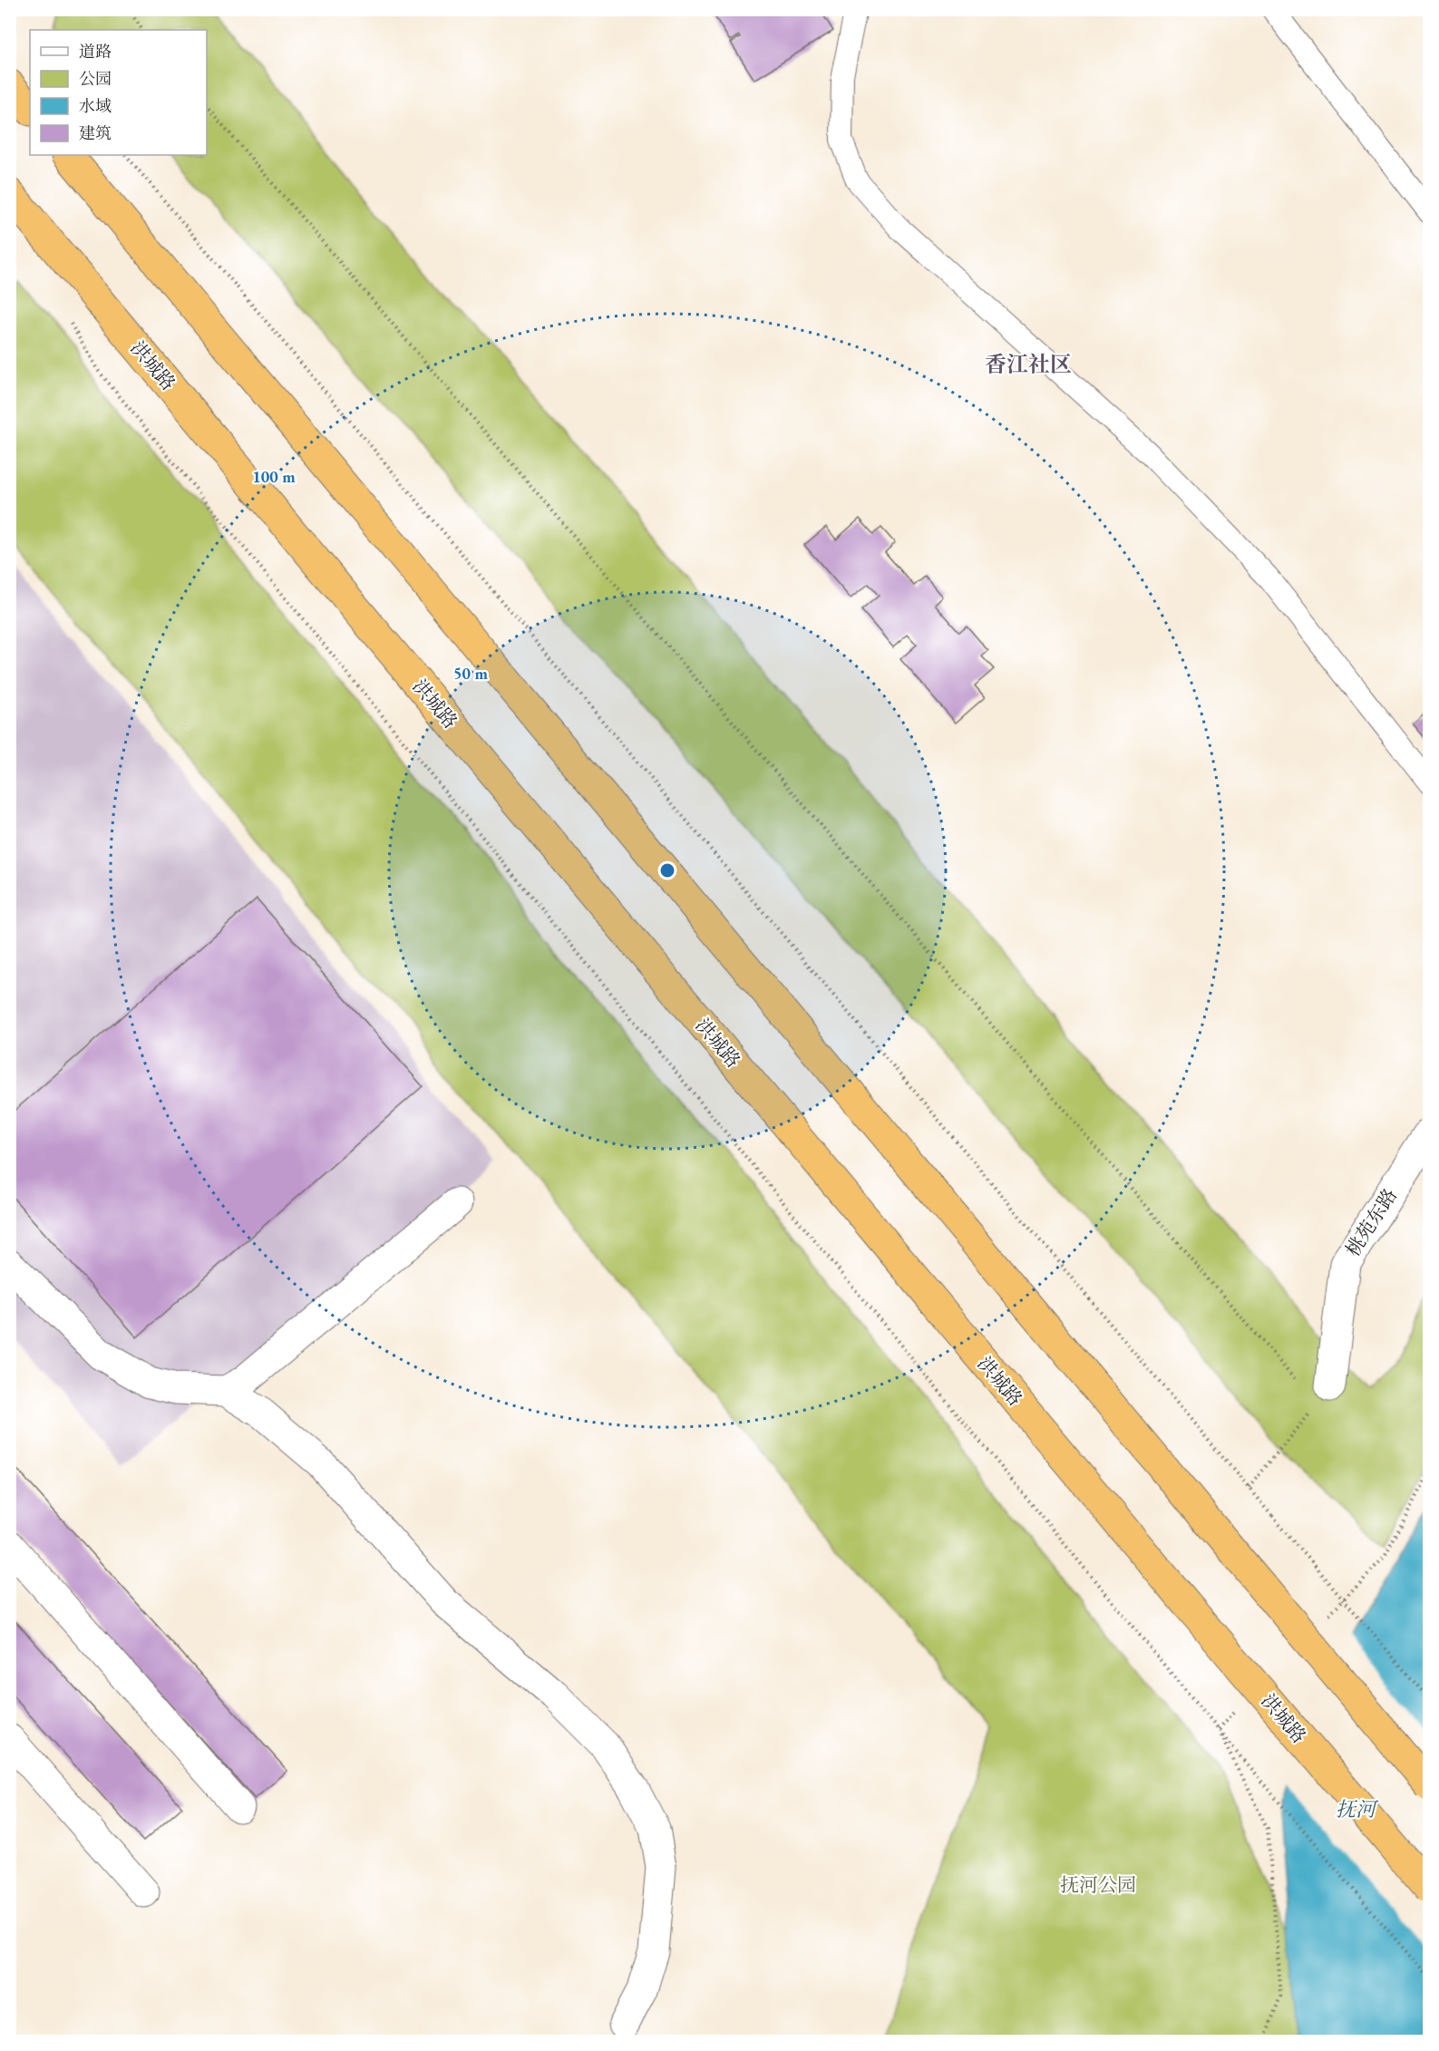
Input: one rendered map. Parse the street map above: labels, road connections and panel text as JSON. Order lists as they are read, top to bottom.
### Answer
{
  "streets": {
    "highway": ["洪城路"],
    "street": ["桃苑东路"]
  },
  "districts": ["香江社区"],
  "water": ["抚河"],
  "parks": ["抚河公园"],
  "legend": [
    "道路",
    "公园",
    "水域",
    "建筑"
  ],
  "rings": ["100 m", "50 m"]
}
